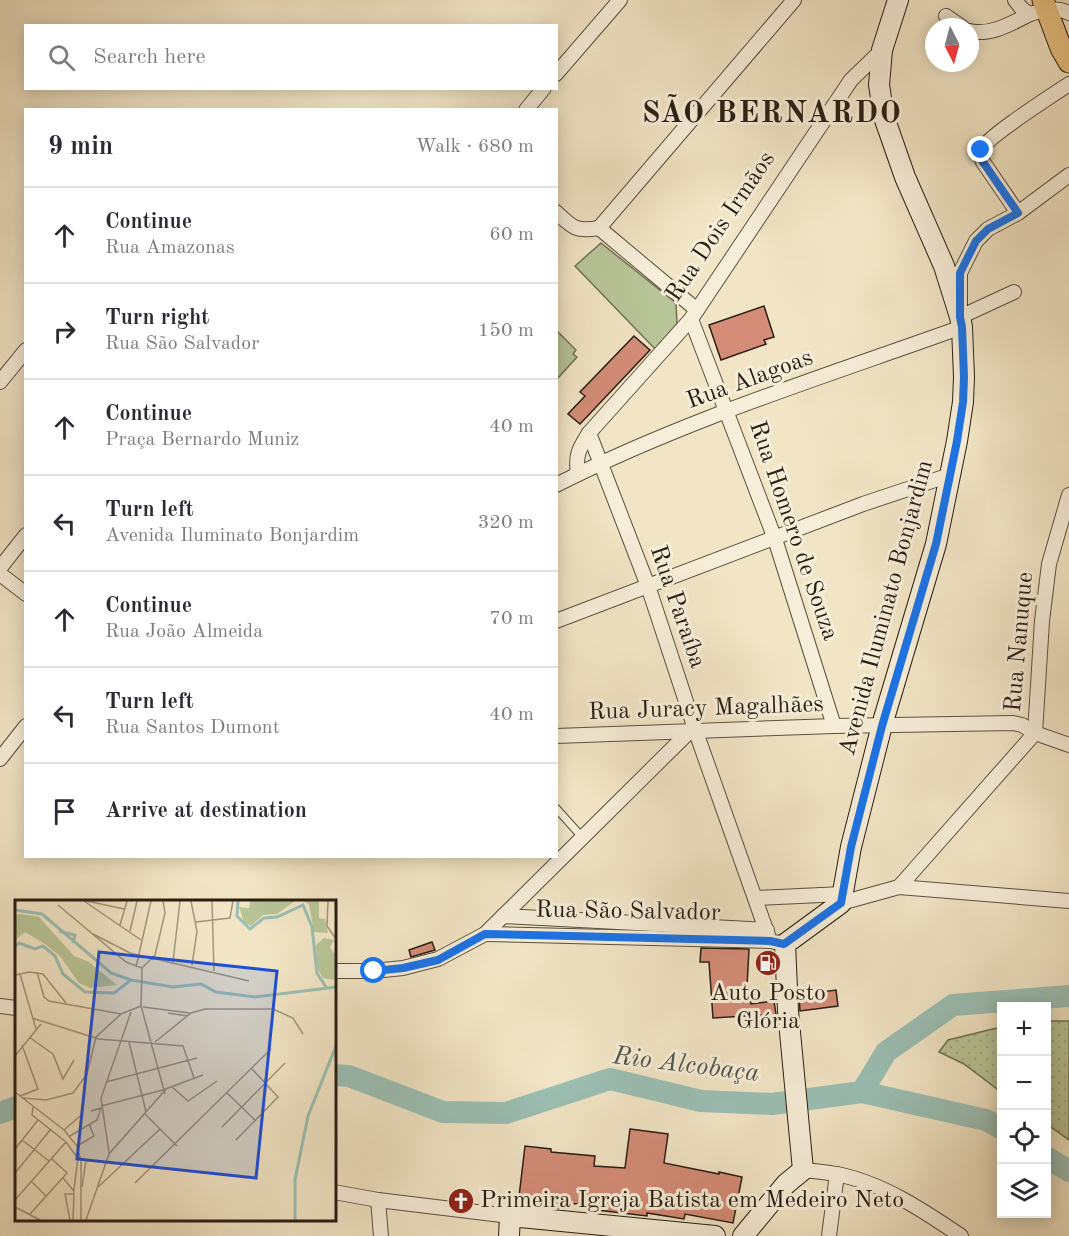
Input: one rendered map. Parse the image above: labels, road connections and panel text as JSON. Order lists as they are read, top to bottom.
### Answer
{
  "streets": {
    "street": [
      "Rua Dois Irmãos",
      "Rua Alagoas",
      "Rua Homero de Souza",
      "Rua Paraíba",
      "Avenida Iluminato Bonjardim",
      "Rua Nanuque",
      "Rua Juracy Magalhães",
      "Rua São Salvador"
    ]
  },
  "crossings": [
    ["Rua Dois Irmãos", "Rua Alagoas"],
    ["Rua Dois Irmãos", "Rua Homero de Souza"],
    ["Rua Dois Irmãos", "Rua Paraíba"],
    ["Rua Dois Irmãos", "Avenida Iluminato Bonjardim"],
    ["Rua Alagoas", "Rua Homero de Souza"],
    ["Rua Alagoas", "Rua Paraíba"],
    ["Rua Alagoas", "Avenida Iluminato Bonjardim"],
    ["Rua Homero de Souza", "Rua Juracy Magalhães"],
    ["Rua Paraíba", "Rua Juracy Magalhães"],
    ["Rua Paraíba", "Rua São Salvador"],
    ["Avenida Iluminato Bonjardim", "Rua Juracy Magalhães"],
    ["Rua Nanuque", "Rua Juracy Magalhães"]
  ],
  "districts": ["SÃO BERNARDO"],
  "water": ["Rio Alcobaça"],
  "places": {
    "fuel station": ["Auto Posto Glória"],
    "church": ["Primeira Igreja Batista em Medeiro Neto"]
  },
  "north": "bottom",
  "page": {
    "search": "Search here",
    "heading": ["9 min", "Walk · 680 m"],
    "list": [
      ["Continue", "Rua Amazonas", "60 m"],
      ["Turn right", "Rua São Salvador", "150 m"],
      ["Continue", "Praça Bernardo Muniz", "40 m"],
      ["Turn left", "Avenida Iluminato Bonjardim", "320 m"],
      ["Continue", "Rua João Almeida", "70 m"],
      ["Turn left", "Rua Santos Dumont", "40 m"],
      "Arrive at destination"
    ],
    "map_buttons": ["+", "−"]
  }
}
